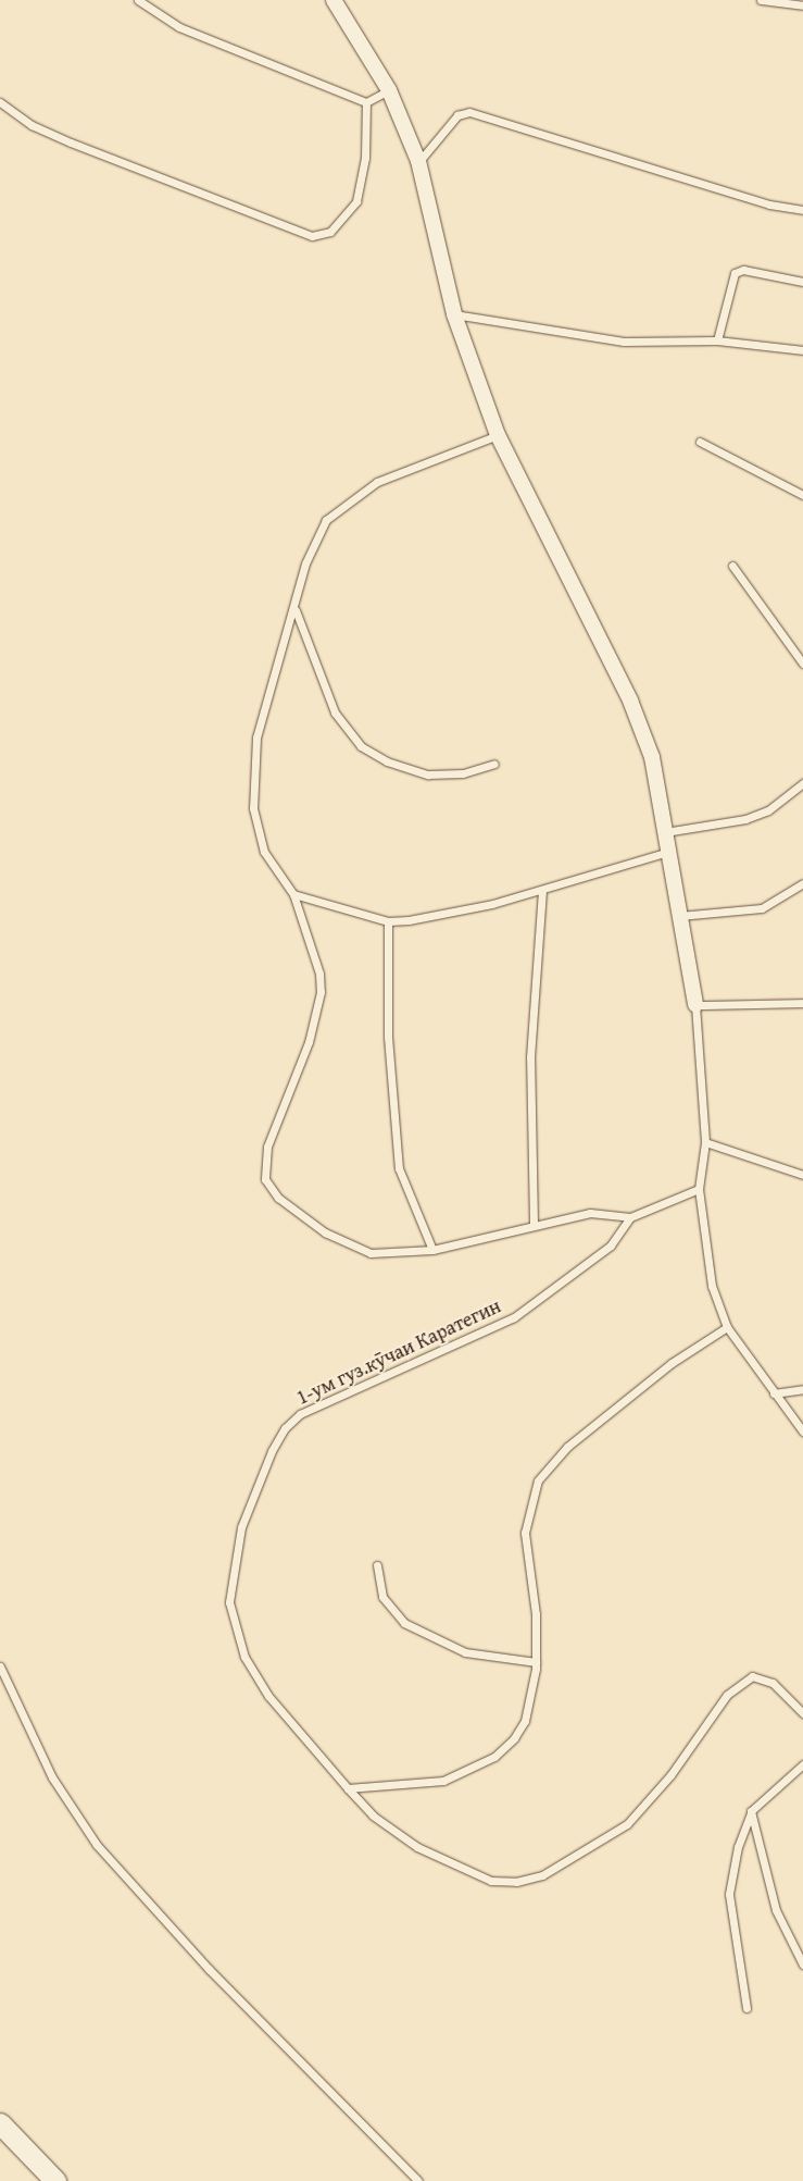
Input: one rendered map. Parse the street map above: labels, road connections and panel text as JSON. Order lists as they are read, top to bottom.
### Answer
{
  "streets": {
    "lane": ["1-ум гуз.кӯчаи Каратегин"]
  }
}
